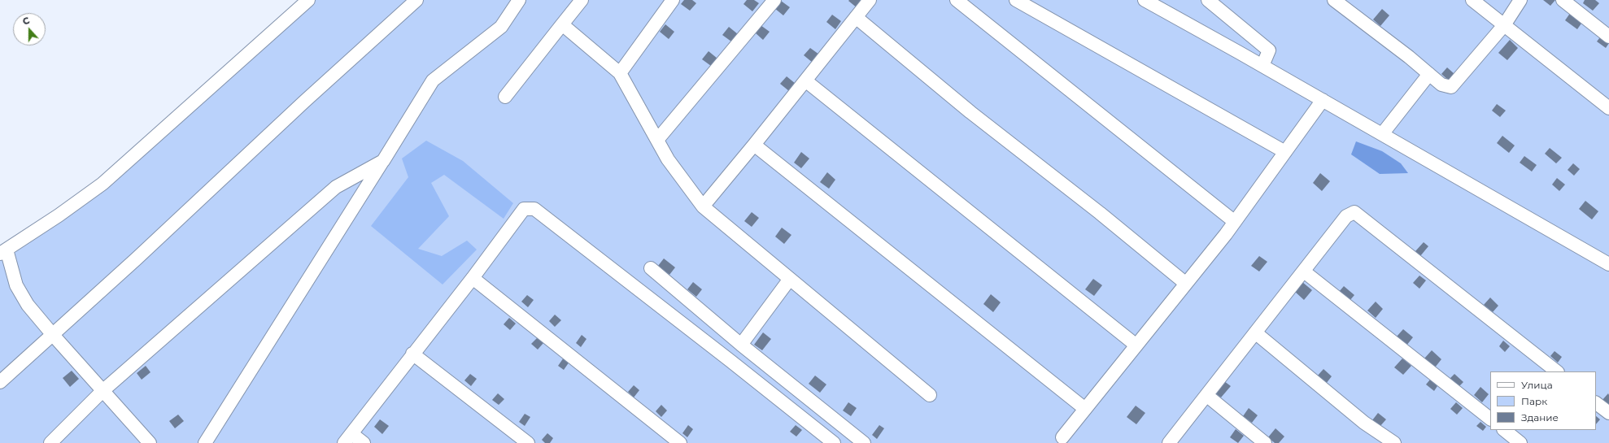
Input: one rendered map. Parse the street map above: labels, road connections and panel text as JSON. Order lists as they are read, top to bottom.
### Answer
{
  "legend": ["Улица", "Парк", "Здание"],
  "north": "top"
}
